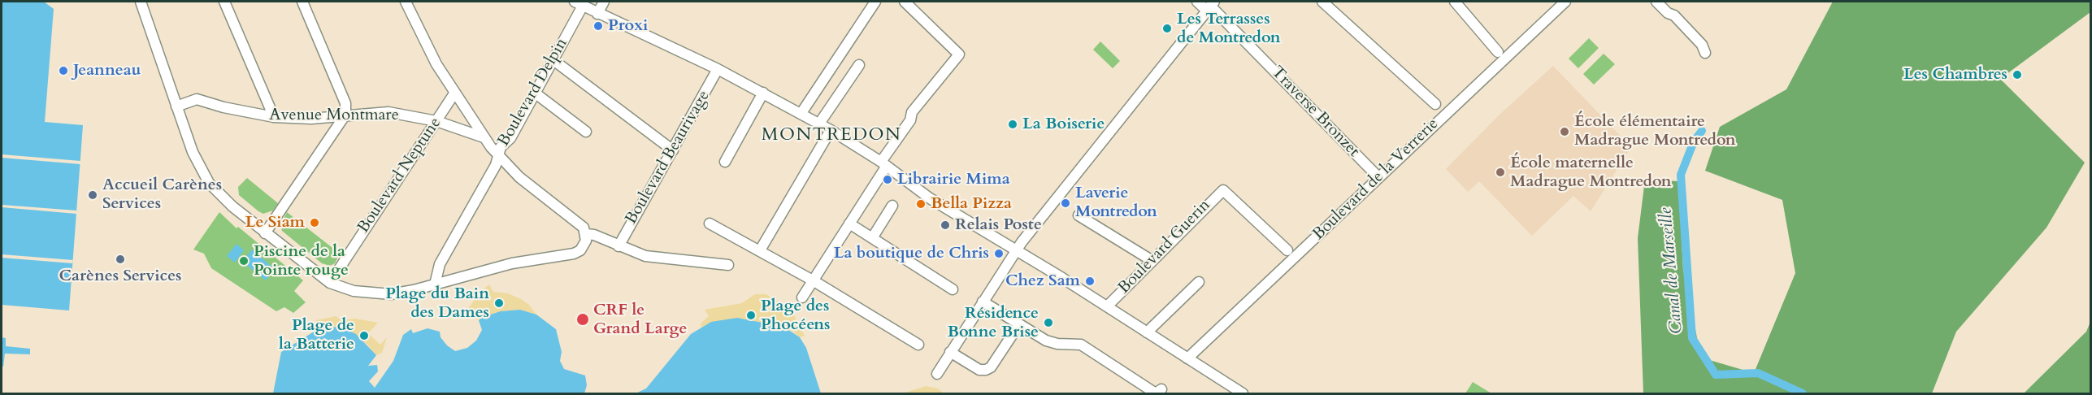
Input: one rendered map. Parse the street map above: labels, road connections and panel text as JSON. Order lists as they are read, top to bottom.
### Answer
{
  "streets": {
    "street": [
      "Boulevard Delpin",
      "Traverse Bronzet",
      "Avenue Montmare",
      "Boulevard Beaurivage",
      "Boulevard Neptune",
      "Boulevard de la Verrerie",
      "Boulevard Guerin"
    ]
  },
  "crossings": [
    ["Traverse Bronzet", "Boulevard de la Verrerie"],
    ["Avenue Montmare", "Boulevard Neptune"]
  ],
  "districts": ["MONTREDON"],
  "water": ["Canal de Marseille"],
  "places": [
    "Proxi",
    "Les Terrasses de Montredon",
    "Jeanneau",
    "Les Chambres",
    "La Boiserie",
    "École élémentaire Madrague Montredon",
    "École maternelle Madrague Montredon",
    "Librairie Mima",
    "Accueil Carènes Services",
    "Laverie Montredon",
    "Bella Pizza",
    "Le Siam",
    "Relais Poste",
    "La boutique de Chris",
    "Carènes Services",
    "Piscine de la Pointe rouge",
    "Chez Sam",
    "Plage du Bain des Dames",
    "Plage des Phocéens",
    "CRF le Grand Large",
    "Résidence Bonne Brise",
    "Plage de la Batterie"
  ]
}
